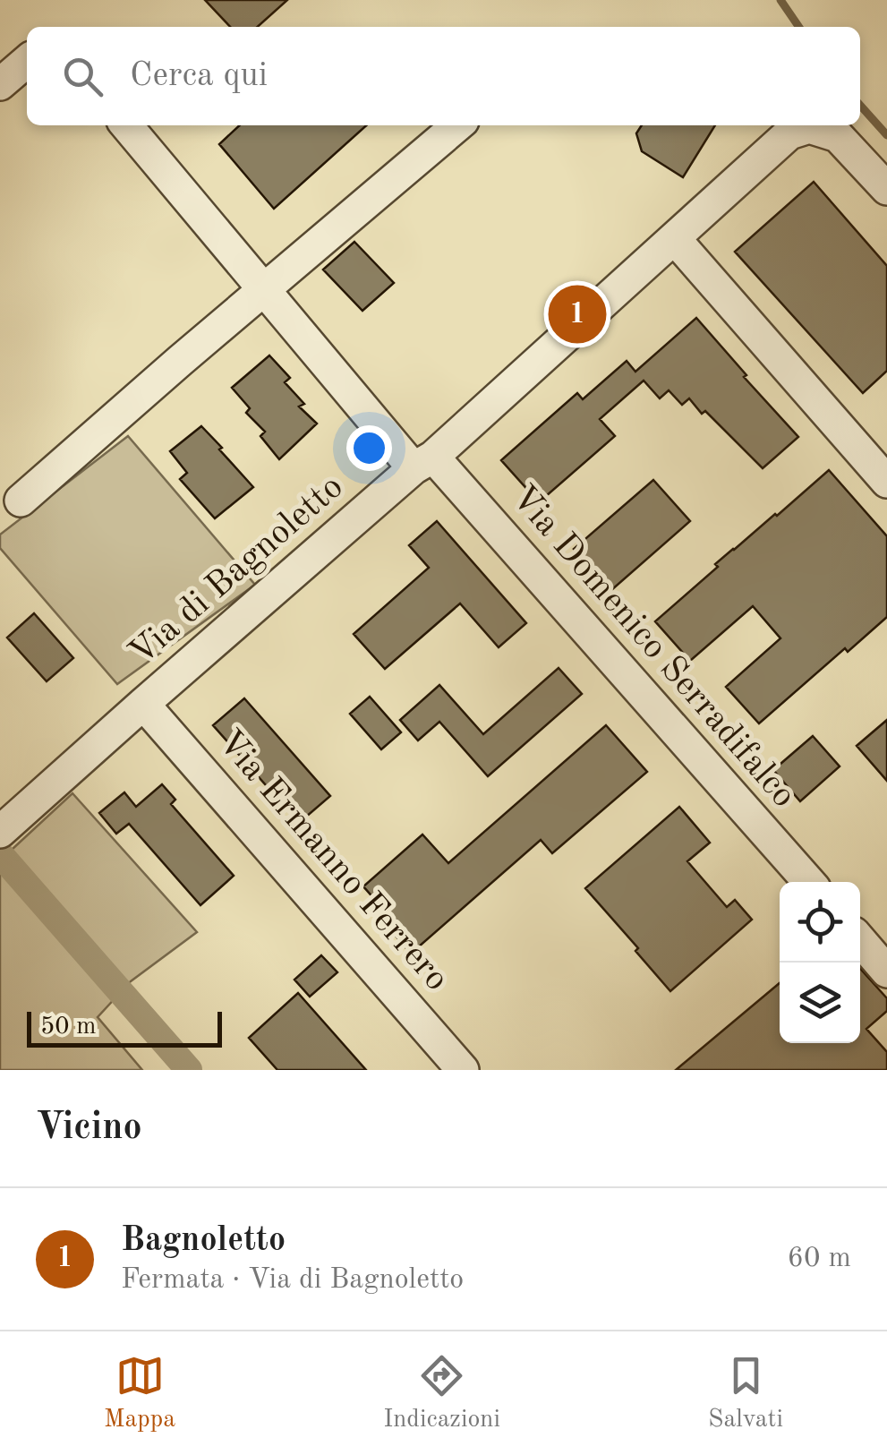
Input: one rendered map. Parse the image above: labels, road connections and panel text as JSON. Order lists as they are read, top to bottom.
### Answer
{
  "streets": {
    "street": ["Via di Bagnoletto", "Via Domenico Serradifalco", "Via Ermanno Ferrero"]
  },
  "crossings": [
    ["Via di Bagnoletto", "Via Domenico Serradifalco"],
    ["Via di Bagnoletto", "Via Ermanno Ferrero"]
  ],
  "scale_bar": "50 m",
  "page": {
    "search": "Cerca qui",
    "pins": "1",
    "scale": "50 m",
    "heading": "Vicino",
    "list": [
      {
        "mark": "1",
        "name": "Bagnoletto",
        "note": "Fermata · Via di Bagnoletto",
        "value": "60 m"
      }
    ],
    "nav": ["Mappa", "Indicazioni", "Salvati"]
  }
}
